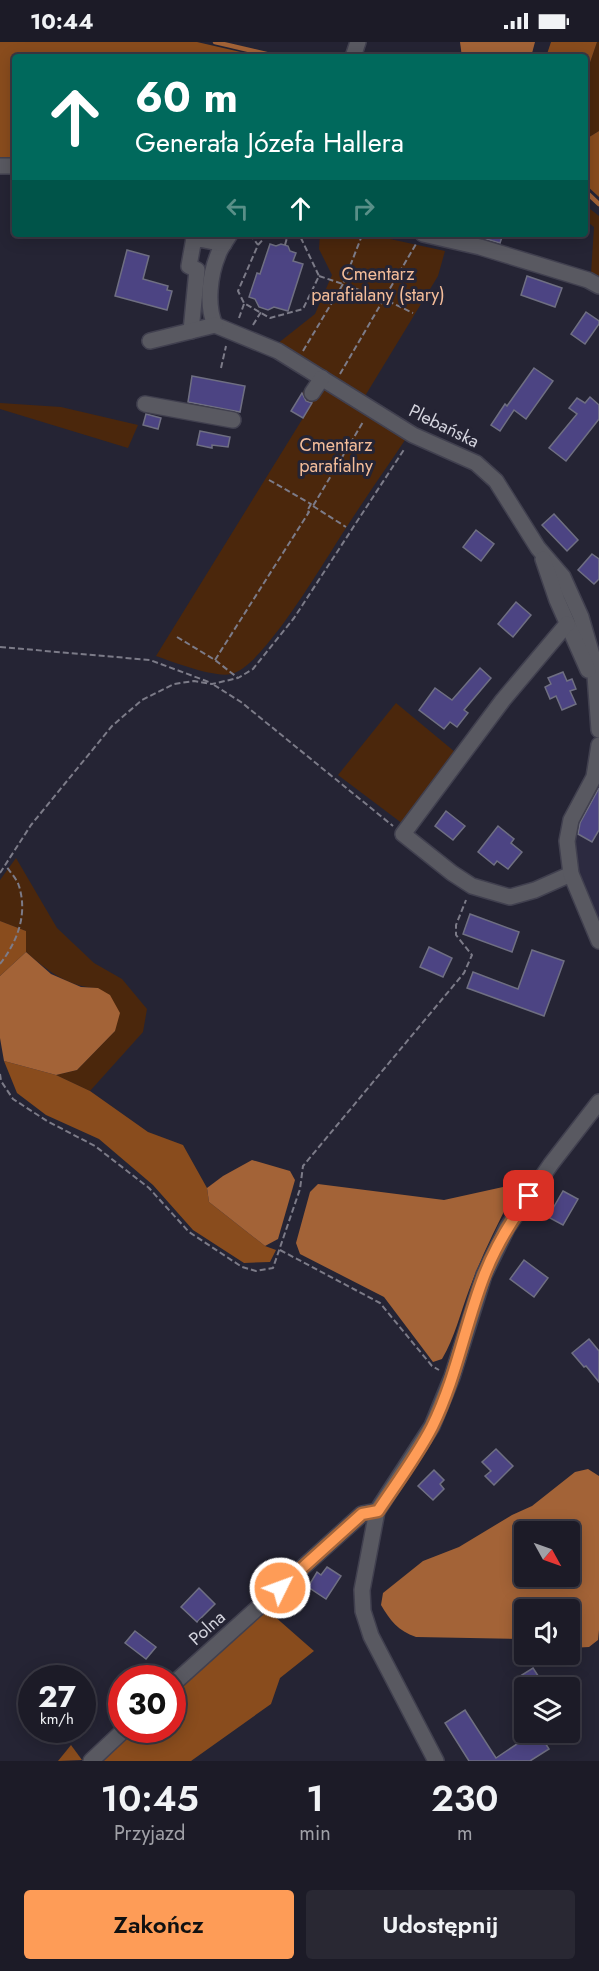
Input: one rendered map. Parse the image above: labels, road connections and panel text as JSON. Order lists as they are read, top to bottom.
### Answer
{
  "streets": {
    "street": ["Plebańska", "Polna"]
  },
  "parks": ["Cmentarz parafialany (stary)", "Cmentarz parafialny"],
  "north": "bottom right",
  "page": {
    "status": "10:44",
    "turn": ["60 m", "Generała Józefa Hallera"],
    "speed": "27 km/h",
    "limit": "30",
    "eta": [
      "10:45",
      "Przyjazd",
      "1",
      "min",
      "230",
      "m"
    ],
    "buttons": ["Zakończ", "Udostępnij"]
  }
}
